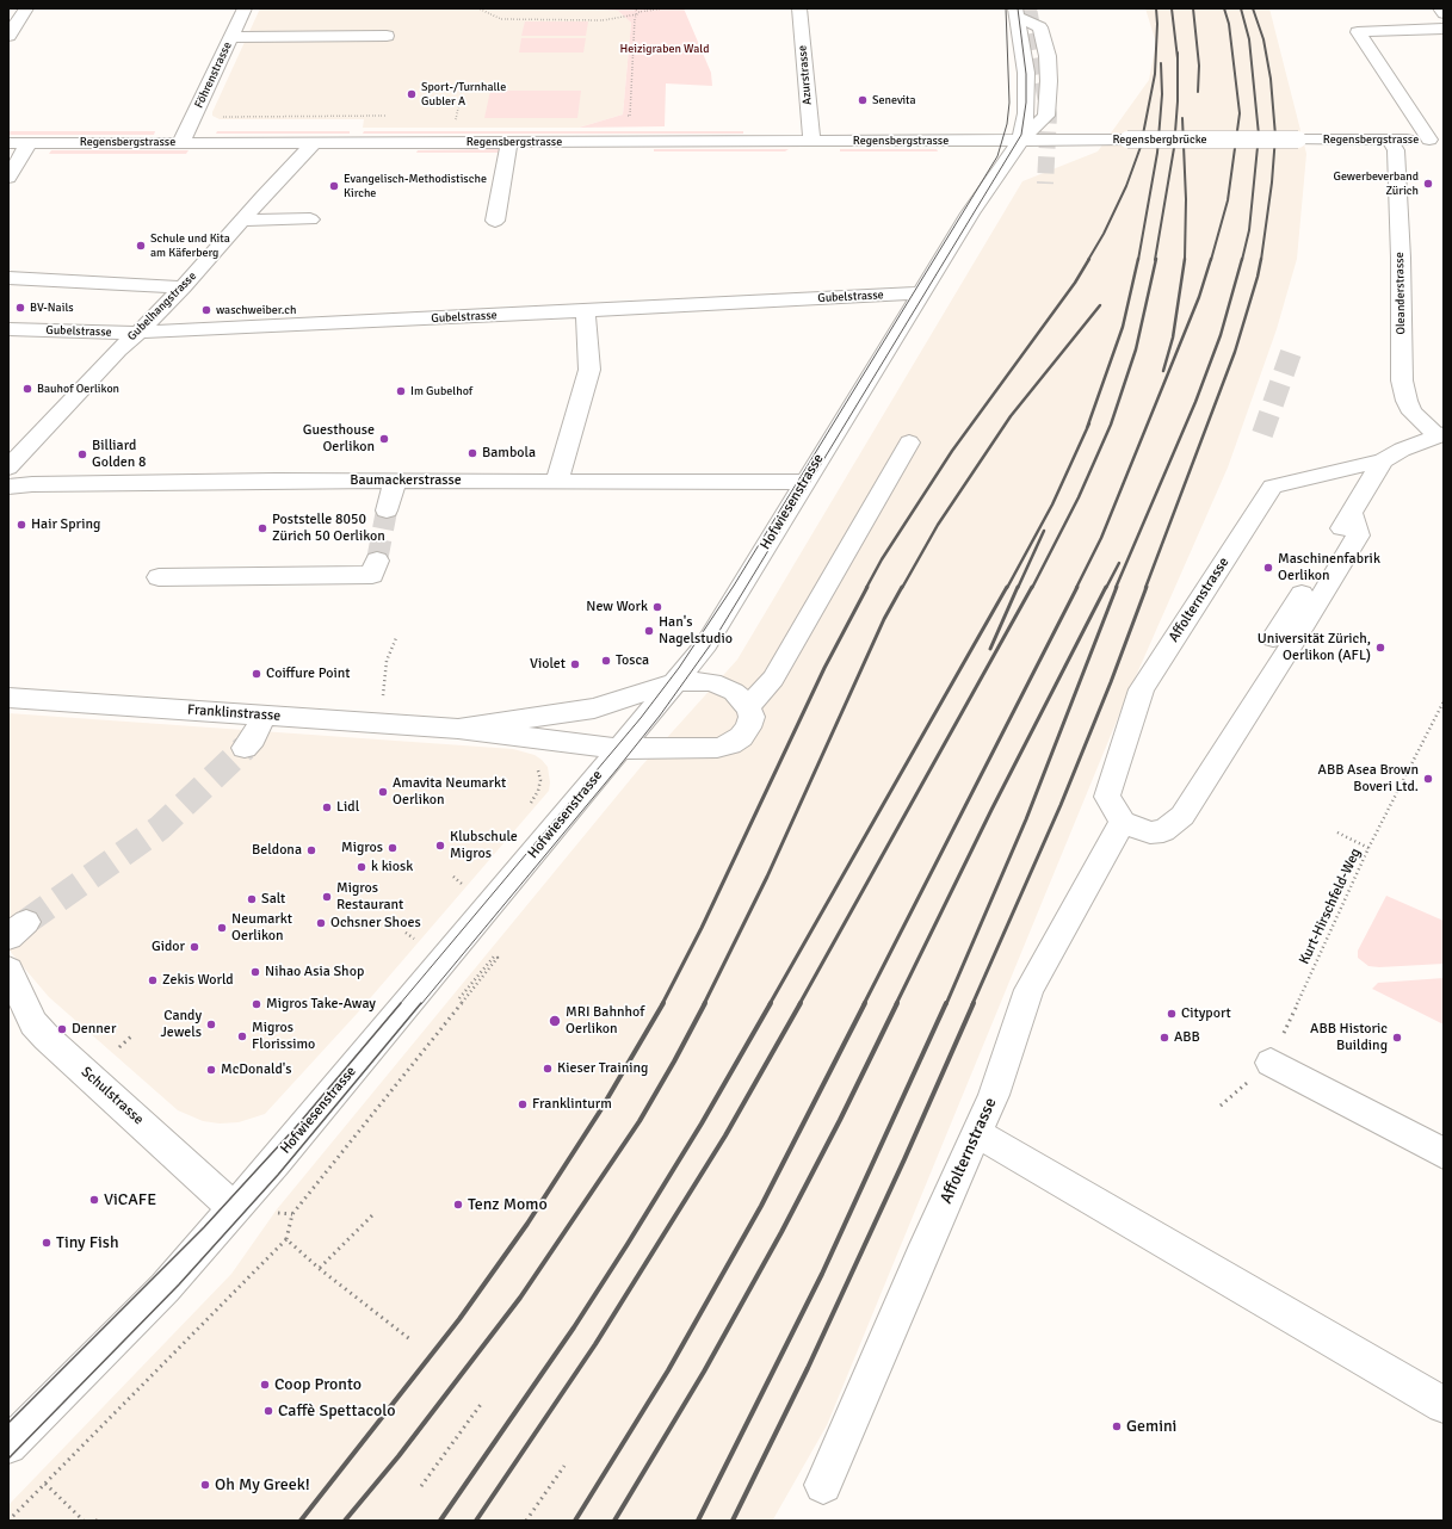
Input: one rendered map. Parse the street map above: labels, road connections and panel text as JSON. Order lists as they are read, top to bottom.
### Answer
{
  "streets": {
    "street": [
      "Föhrenstrasse",
      "Azurstrasse",
      "Regensbergbrücke",
      "Regensbergstrasse",
      "Oleanderstrasse",
      "Gubelstrasse",
      "Gubelhangstrasse",
      "Baumackerstrasse",
      "Hofwiesenstrasse",
      "Affolternstrasse",
      "Franklinstrasse",
      "Schulstrasse"
    ],
    "path": ["Kurt-Hirschfeld-Weg"]
  },
  "crossings": [
    ["Föhrenstrasse", "Regensbergstrasse"],
    ["Azurstrasse", "Regensbergstrasse"],
    ["Regensbergbrücke", "Regensbergstrasse"],
    ["Regensbergbrücke", "Hofwiesenstrasse"],
    ["Regensbergstrasse", "Oleanderstrasse"],
    ["Regensbergstrasse", "Gubelhangstrasse"],
    ["Regensbergstrasse", "Hofwiesenstrasse"],
    ["Oleanderstrasse", "Affolternstrasse"],
    ["Gubelstrasse", "Gubelhangstrasse"],
    ["Gubelstrasse", "Hofwiesenstrasse"],
    ["Baumackerstrasse", "Hofwiesenstrasse"],
    ["Hofwiesenstrasse", "Franklinstrasse"],
    ["Hofwiesenstrasse", "Schulstrasse"]
  ],
  "parks": ["Heizigraben Wald"],
  "places": [
    "Sport-/Turnhalle Gubler A",
    "Senevita",
    "Gewerbeverband Zürich",
    "Evangelisch-Methodistische Kirche",
    "Schule und Kita am Käferberg",
    "BV-Nails",
    "waschweiber.ch",
    "Bauhof Oerlikon",
    "Im Gubelhof",
    "Guesthouse Oerlikon",
    "Bambola",
    "Billiard Golden 8",
    "Hair Spring",
    "Poststelle 8050 Zürich 50 Oerlikon",
    "Maschinenfabrik Oerlikon",
    "New Work",
    "Han's Nagelstudio",
    "Universität Zürich, Oerlikon (AFL)",
    "Tosca",
    "Violet",
    "Coiffure Point",
    "ABB Asea Brown Boveri Ltd.",
    "Amavita Neumarkt Oerlikon",
    "Lidl",
    "Klubschule Migros",
    "Migros",
    "Beldona",
    "k kiosk",
    "Migros Restaurant",
    "Salt",
    "Ochsner Shoes",
    "Neumarkt Oerlikon",
    "Gidor",
    "Nihao Asia Shop",
    "Zekis World",
    "Migros Take-Away",
    "Cityport",
    "MRI Bahnhof Oerlikon",
    "Candy Jewels",
    "Denner",
    "Migros Florissimo",
    "ABB",
    "ABB Historic Building",
    "Kieser Training",
    "McDonald's",
    "Franklinturm",
    "ViCAFE",
    "Tenz Momo",
    "Tiny Fish",
    "Coop Pronto",
    "Caffè Spettacolo",
    "Gemini",
    "Oh My Greek!"
  ]
}
